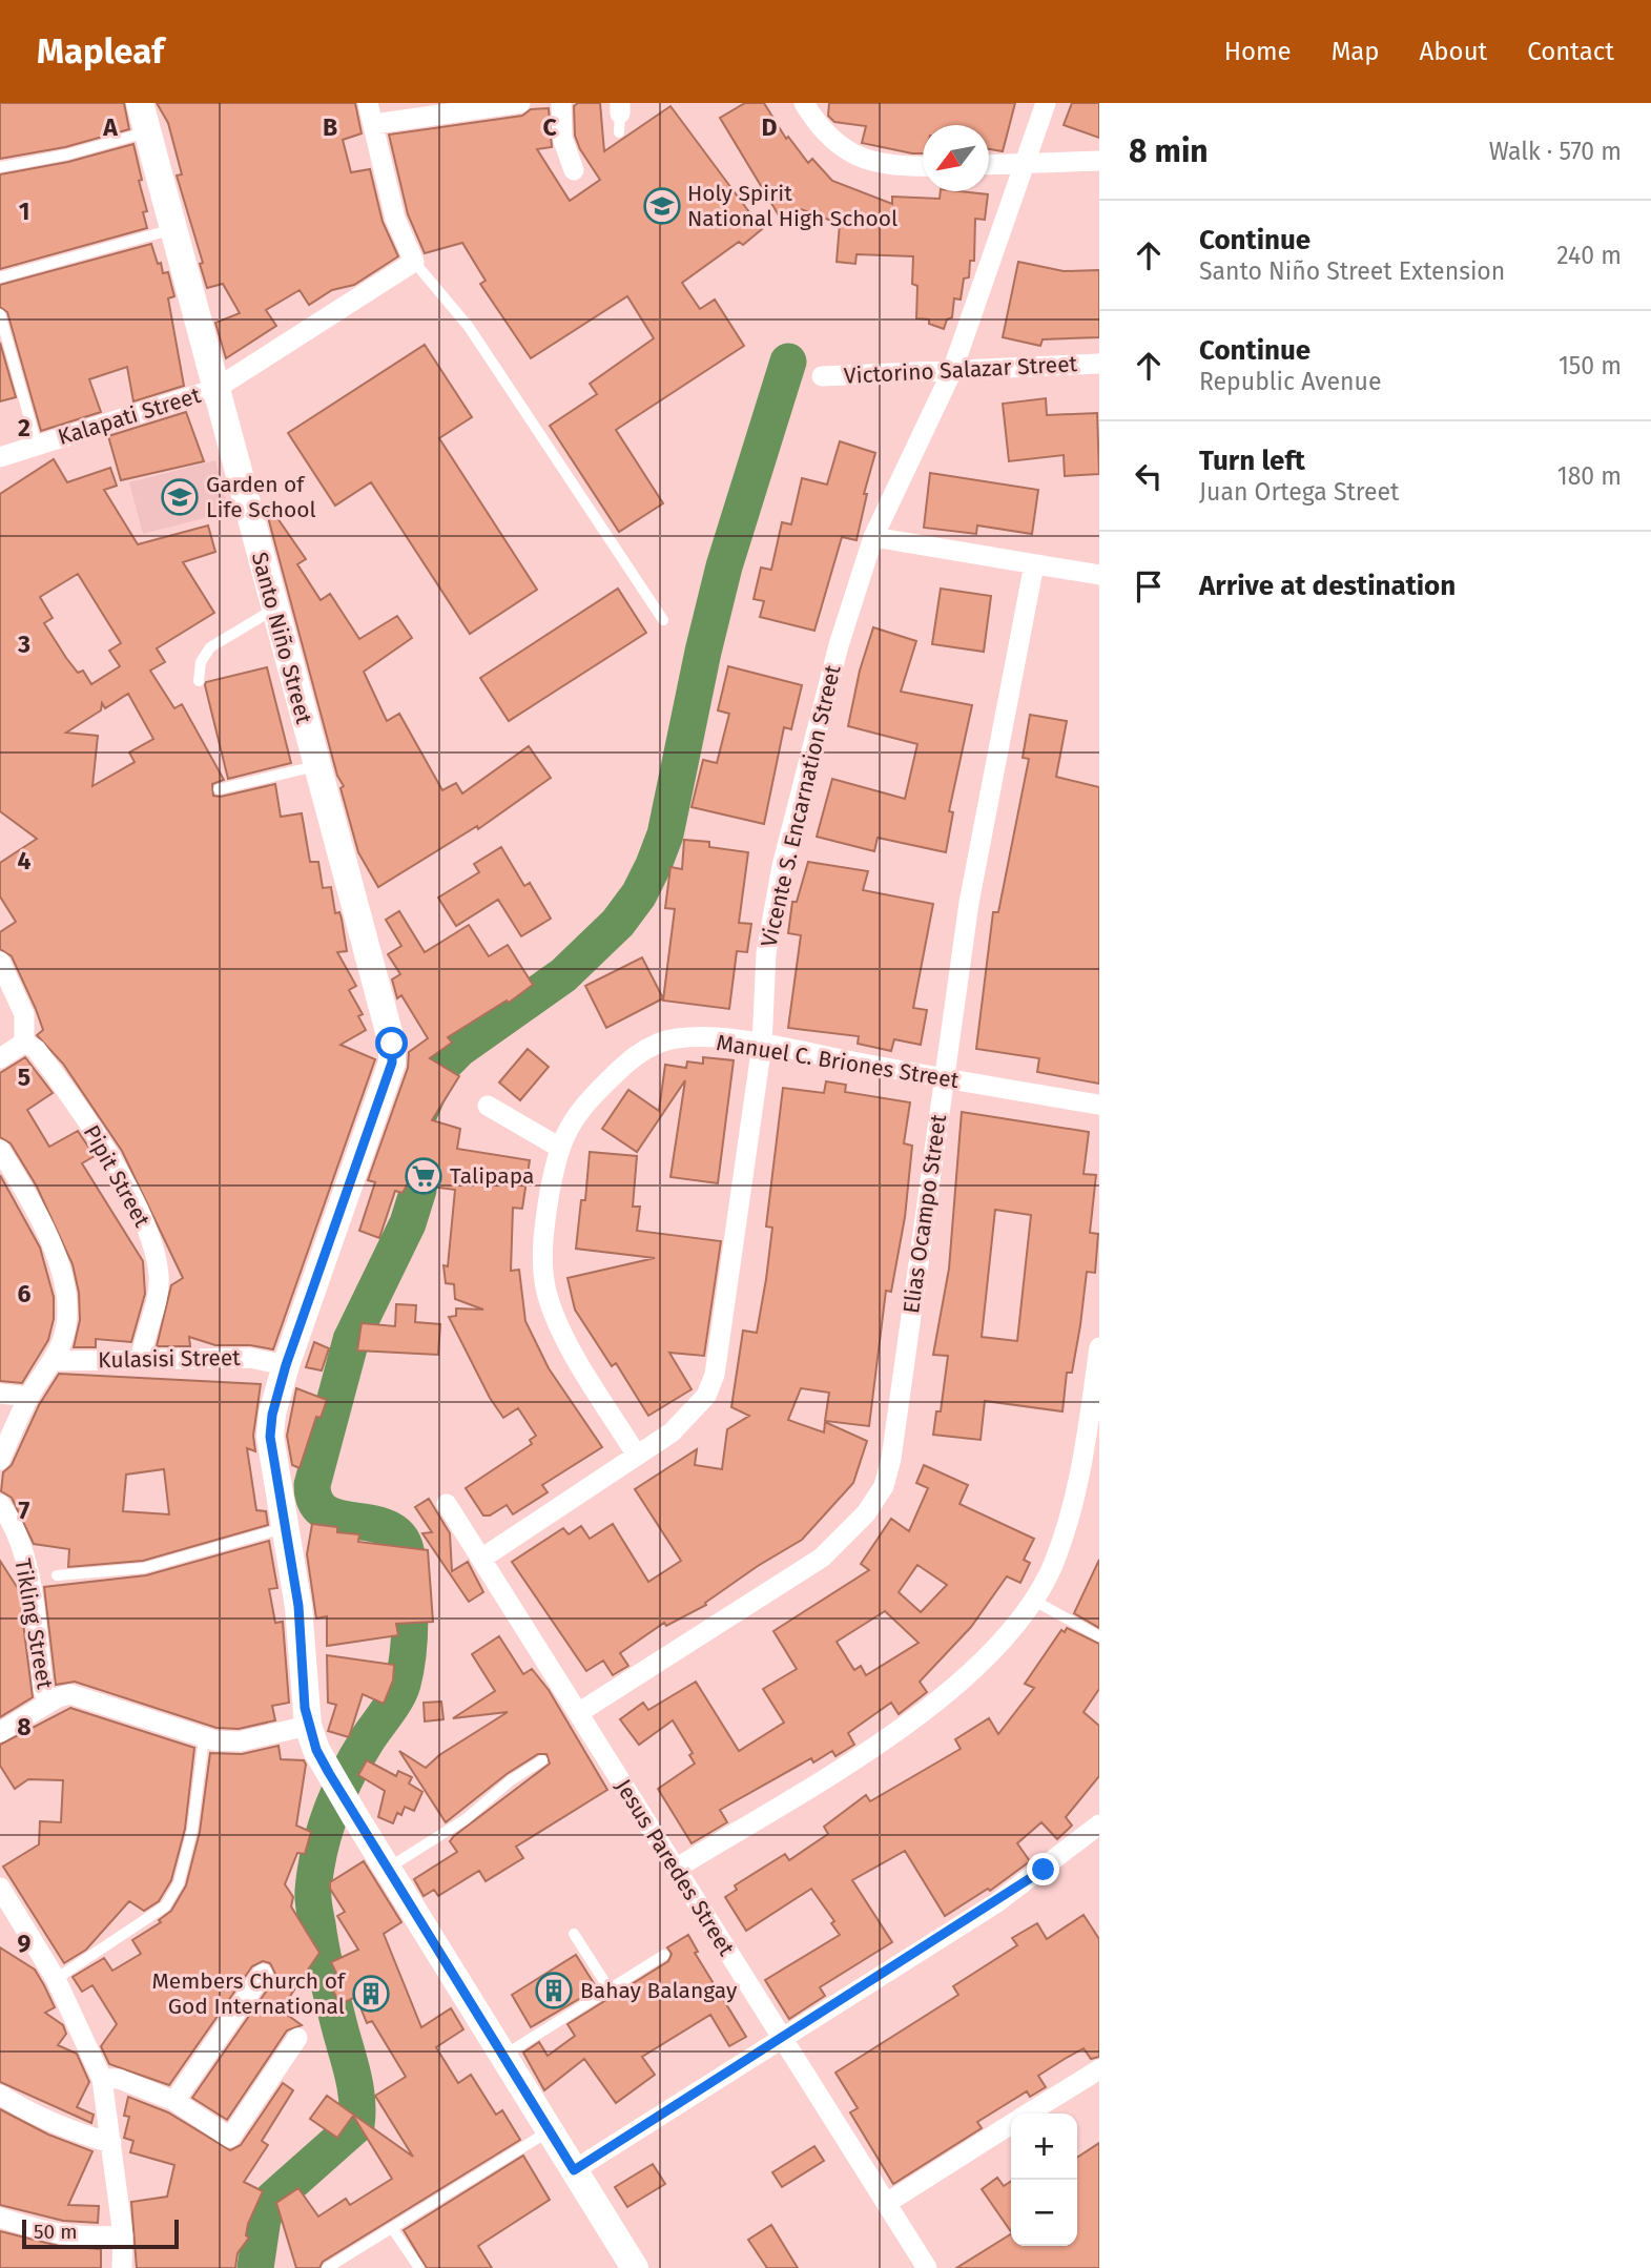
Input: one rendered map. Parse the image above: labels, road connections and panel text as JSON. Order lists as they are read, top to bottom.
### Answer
{
  "streets": {
    "main road": ["Santo Niño Street"],
    "street": [
      "Victorino Salazar Street",
      "Kalapati Street",
      "Vicente S. Encarnation Street",
      "Manuel C. Briones Street",
      "Pipit Street",
      "Elias Ocampo Street",
      "Kulasisi Street",
      "Tikling Street",
      "Jesus Paredes Street"
    ]
  },
  "crossings": [
    ["Victorino Salazar Street", "Vicente S. Encarnation Street"],
    ["Kalapati Street", "Santo Niño Street"],
    ["Santo Niño Street", "Kulasisi Street"],
    ["Vicente S. Encarnation Street", "Manuel C. Briones Street"],
    ["Vicente S. Encarnation Street", "Jesus Paredes Street"],
    ["Manuel C. Briones Street", "Elias Ocampo Street"],
    ["Pipit Street", "Kulasisi Street"],
    ["Elias Ocampo Street", "Jesus Paredes Street"]
  ],
  "places": {
    "school or university": ["Holy Spirit National High School", "Garden of Life School"],
    "supermarket": ["Talipapa"],
    "building": ["Bahay Balangay", "Members Church of God International"]
  },
  "scale_bar": "50 m",
  "north": "bottom left",
  "page": {
    "header": "Mapleaf",
    "nav": [
      "Home",
      "Map",
      "About",
      "Contact"
    ],
    "heading": ["8 min", "Walk · 570 m"],
    "list": [
      ["Continue", "Santo Niño Street Extension", "240 m"],
      ["Continue", "Republic Avenue", "150 m"],
      ["Turn left", "Juan Ortega Street", "180 m"],
      "Arrive at destination"
    ],
    "map_buttons": ["+", "−"],
    "scale": "50 m"
  },
  "grid": {
    "columns": [
      "A",
      "B",
      "C",
      "D"
    ],
    "rows": [
      "1",
      "2",
      "3",
      "4",
      "5",
      "6",
      "7",
      "8",
      "9"
    ]
  }
}
